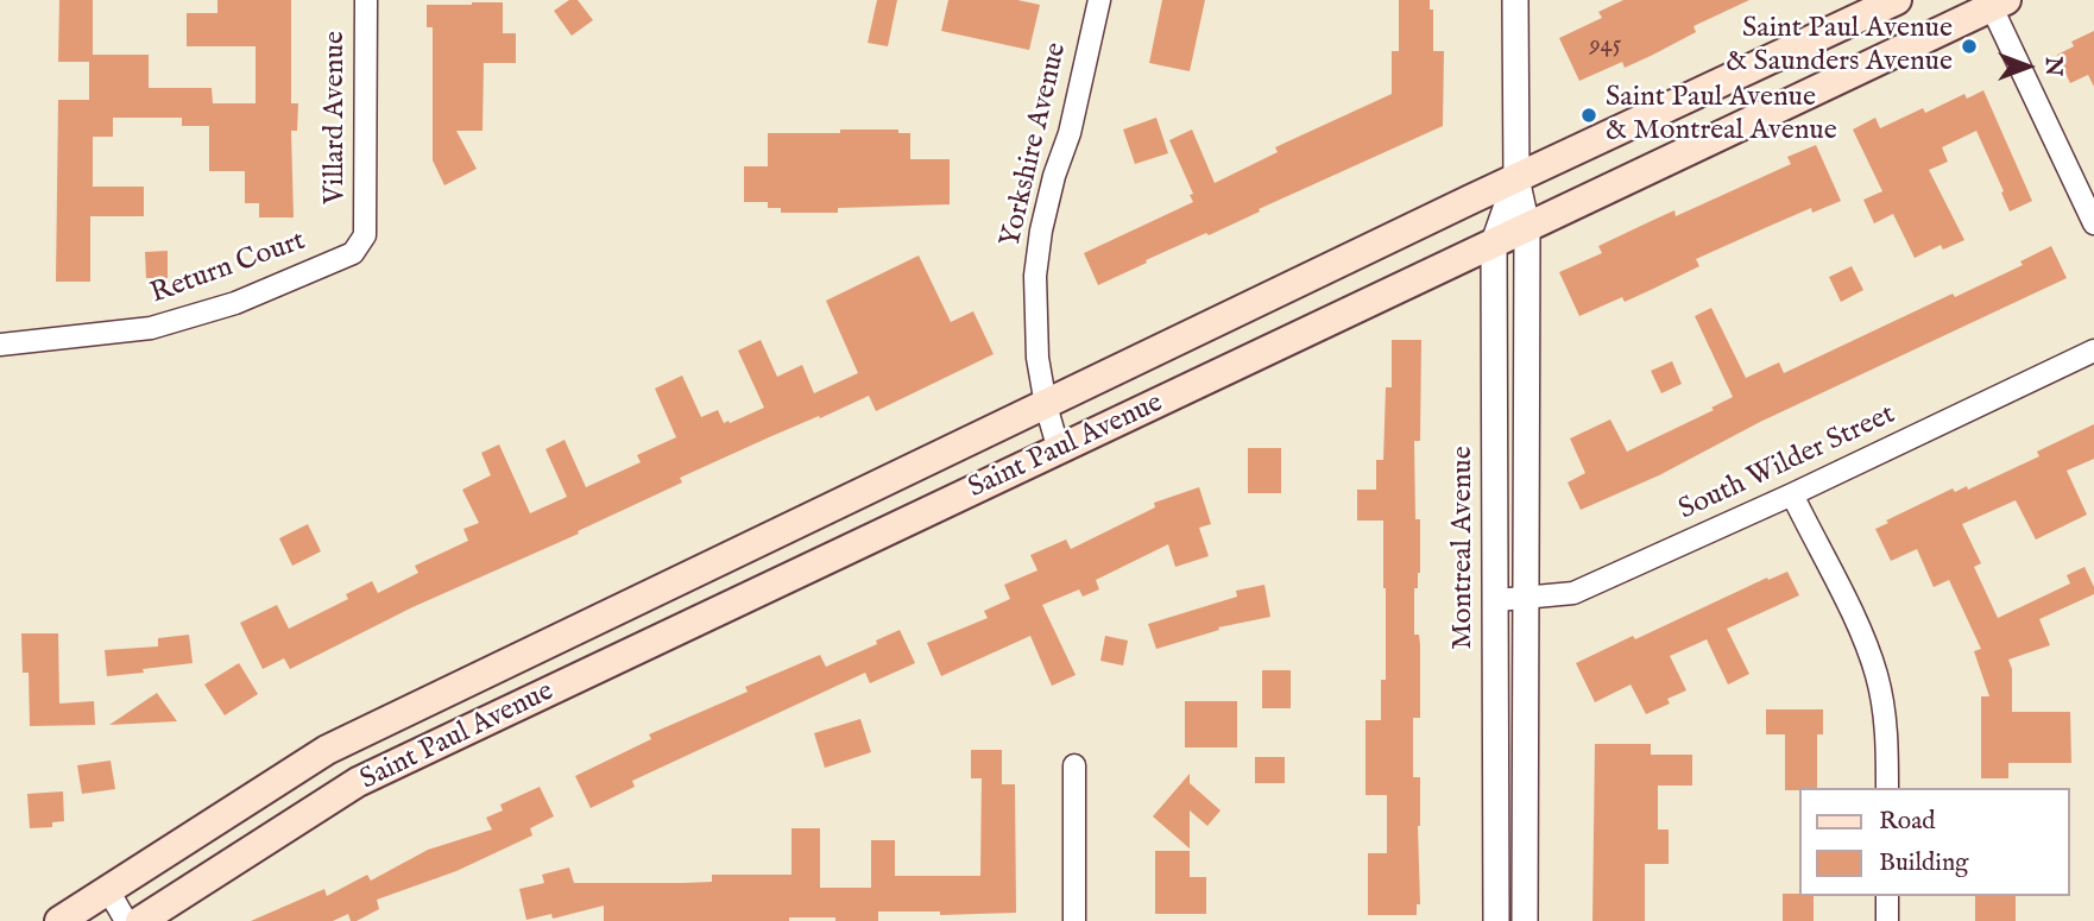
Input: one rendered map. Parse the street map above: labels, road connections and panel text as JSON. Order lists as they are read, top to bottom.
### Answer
{
  "streets": {
    "main road": ["Saint Paul Avenue"],
    "street": [
      "Villard Avenue",
      "Yorkshire Avenue",
      "Return Court",
      "South Wilder Street",
      "Montreal Avenue"
    ]
  },
  "crossings": [
    ["Villard Avenue", "Return Court"],
    ["Yorkshire Avenue", "Saint Paul Avenue"],
    ["Saint Paul Avenue", "Montreal Avenue"],
    ["South Wilder Street", "Montreal Avenue"]
  ],
  "places": ["Saint Paul Avenue & Saunders Avenue", "Saint Paul Avenue & Montreal Avenue"],
  "house_numbers": ["945"],
  "legend": ["Road", "Building"],
  "north": "right"
}
